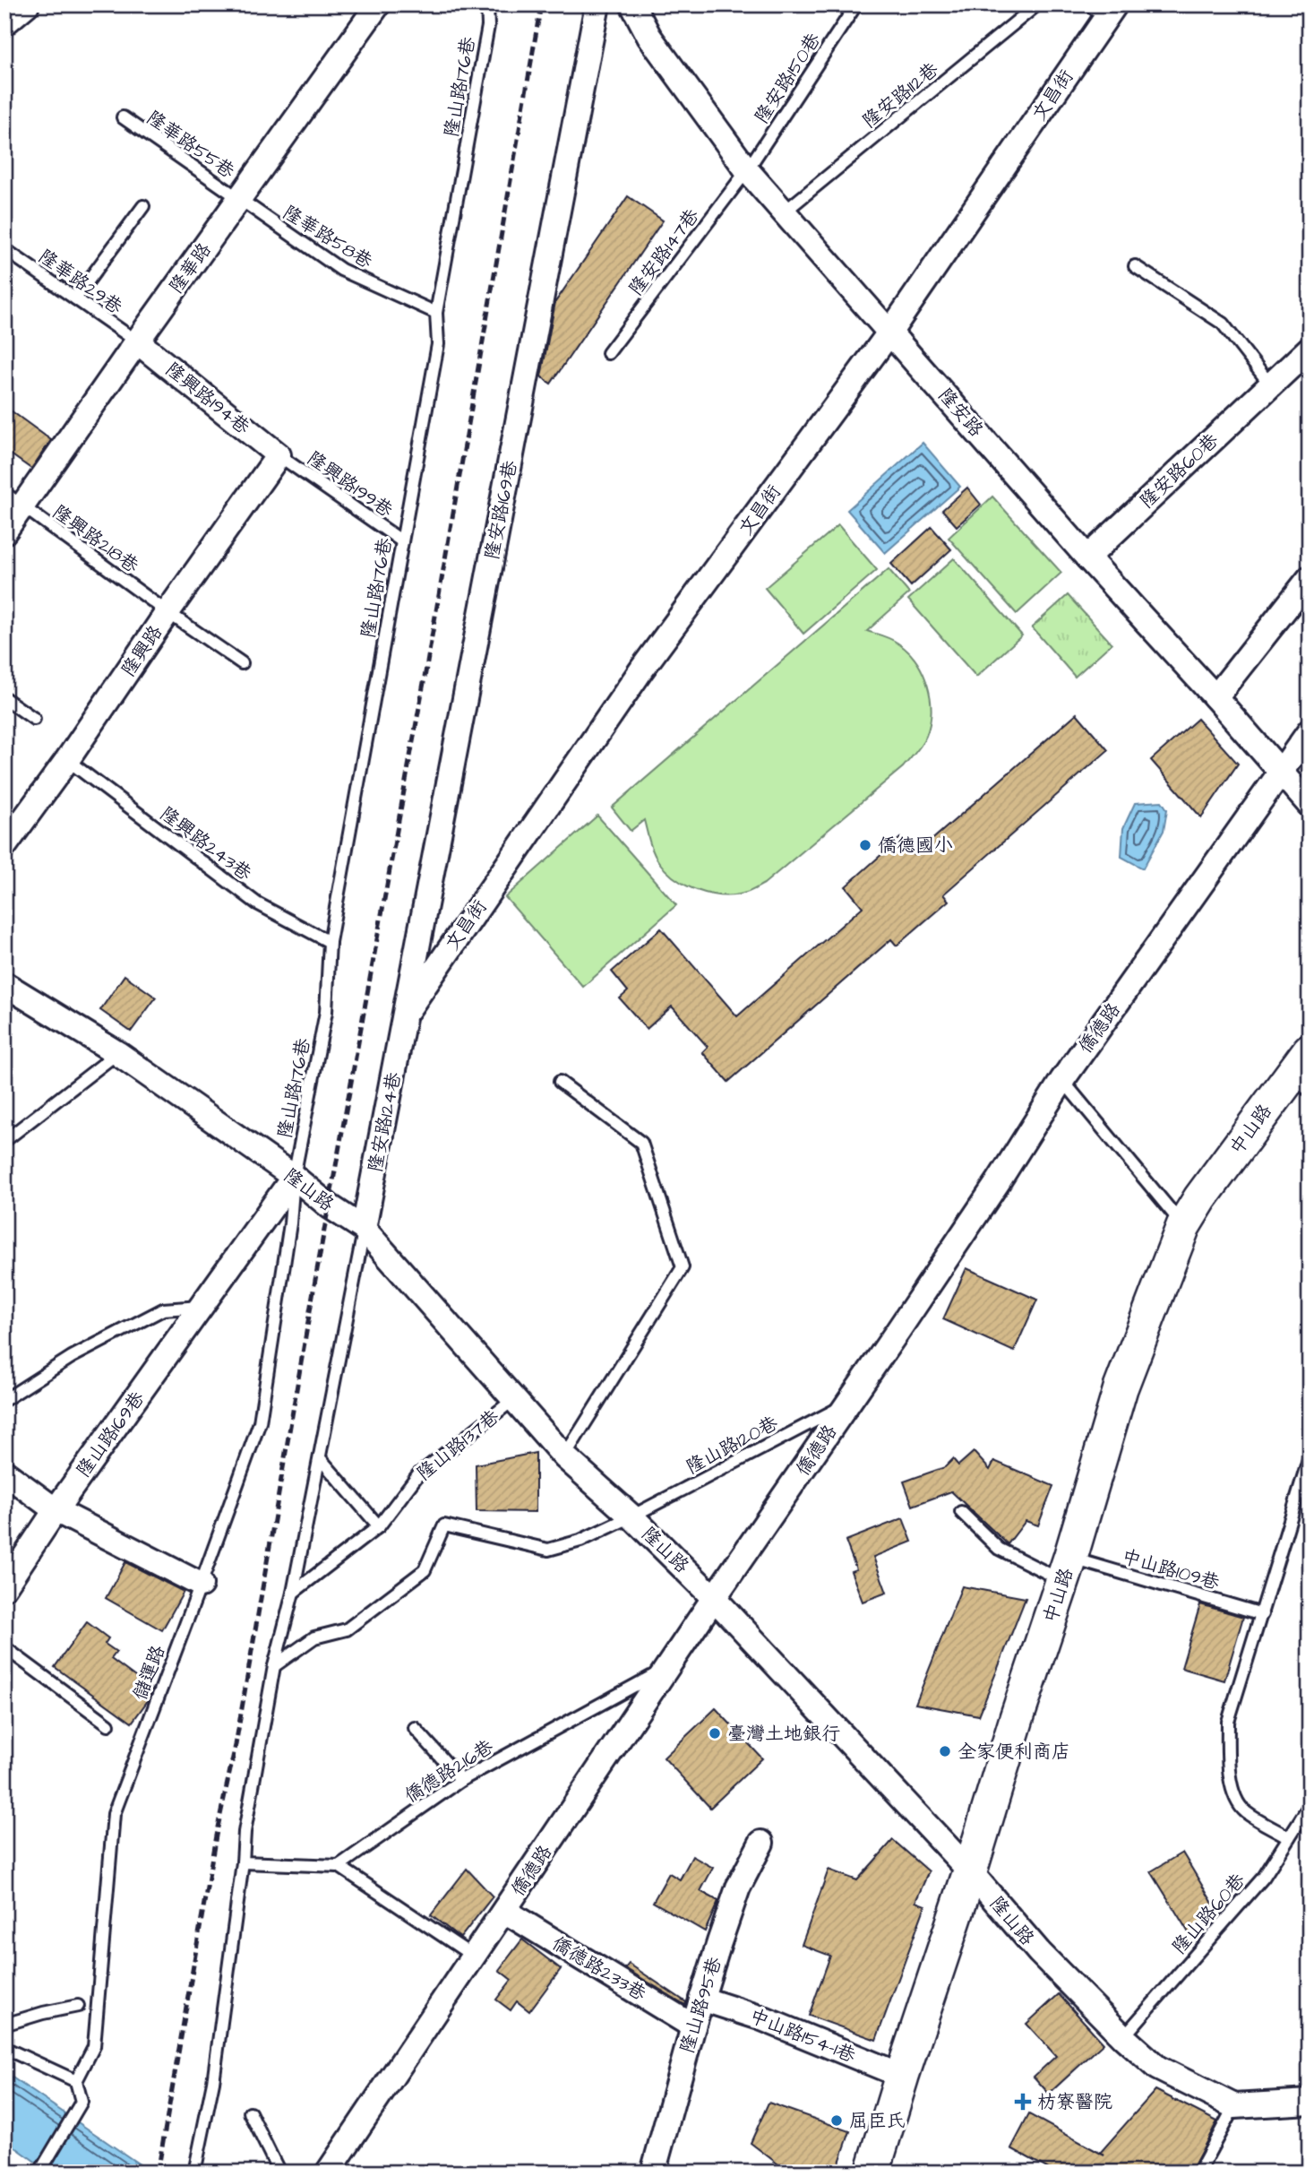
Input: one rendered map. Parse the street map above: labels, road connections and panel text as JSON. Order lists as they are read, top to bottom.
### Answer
{
  "streets": {
    "street": [
      "文昌街",
      "隆華路",
      "隆興路194巷",
      "隆安路",
      "隆安路60巷",
      "隆安路169巷",
      "隆興路",
      "僑德路",
      "隆安路124巷",
      "中山路",
      "隆山路",
      "隆山路169巷",
      "僑德路233巷",
      "隆山路95巷",
      "中山路154-1巷"
    ],
    "lane": [
      "隆安路150巷",
      "隆山路176巷",
      "隆安路112巷",
      "隆華路55巷",
      "隆華路58巷",
      "隆安路147巷",
      "隆華路29巷",
      "隆興路199巷",
      "隆興路218巷",
      "隆興路243巷",
      "隆山路137巷",
      "隆山路120巷",
      "中山路109巷",
      "儲運路",
      "僑德路216巷",
      "隆山路60巷"
    ]
  },
  "crossings": [
    ["隆安路150巷", "隆安路147巷"],
    ["隆安路150巷", "隆安路"],
    ["隆山路176巷", "隆華路58巷"],
    ["隆山路176巷", "隆興路199巷"],
    ["隆山路176巷", "隆興路243巷"],
    ["隆山路176巷", "隆山路"],
    ["隆山路176巷", "隆山路169巷"],
    ["隆山路176巷", "儲運路"],
    ["隆安路112巷", "隆安路"],
    ["文昌街", "隆安路"],
    ["文昌街", "隆安路169巷"],
    ["文昌街", "隆安路124巷"],
    ["隆華路55巷", "隆華路58巷"],
    ["隆華路55巷", "隆華路"],
    ["隆華路58巷", "隆華路"],
    ["隆安路147巷", "隆安路"],
    ["隆華路", "隆華路29巷"],
    ["隆華路", "隆興路194巷"],
    ["隆華路", "隆興路218巷"],
    ["隆華路29巷", "隆興路194巷"],
    ["隆興路194巷", "隆興路199巷"],
    ["隆興路194巷", "隆興路"],
    ["隆安路", "隆安路60巷"],
    ["隆安路", "僑德路"],
    ["隆興路199巷", "隆興路"],
    ["隆安路169巷", "隆安路124巷"],
    ["隆興路218巷", "隆興路"],
    ["隆興路", "隆興路243巷"],
    ["僑德路", "隆山路"],
    ["僑德路", "隆山路120巷"],
    ["僑德路", "僑德路216巷"],
    ["僑德路", "僑德路233巷"],
    ["隆安路124巷", "隆山路"],
    ["中山路", "隆山路"],
    ["中山路", "中山路109巷"],
    ["中山路", "中山路154-1巷"],
    ["隆山路", "隆山路169巷"],
    ["隆山路", "隆山路137巷"],
    ["隆山路", "隆山路120巷"],
    ["隆山路", "儲運路"],
    ["隆山路", "隆山路60巷"],
    ["隆山路169巷", "儲運路"],
    ["僑德路233巷", "隆山路95巷"],
    ["隆山路95巷", "中山路154-1巷"]
  ],
  "places": {
    "other": [
      "僑德國小",
      "臺灣土地銀行",
      "全家便利商店",
      "屈臣氏"
    ],
    "health": ["枋寮醫院"]
  }
}
